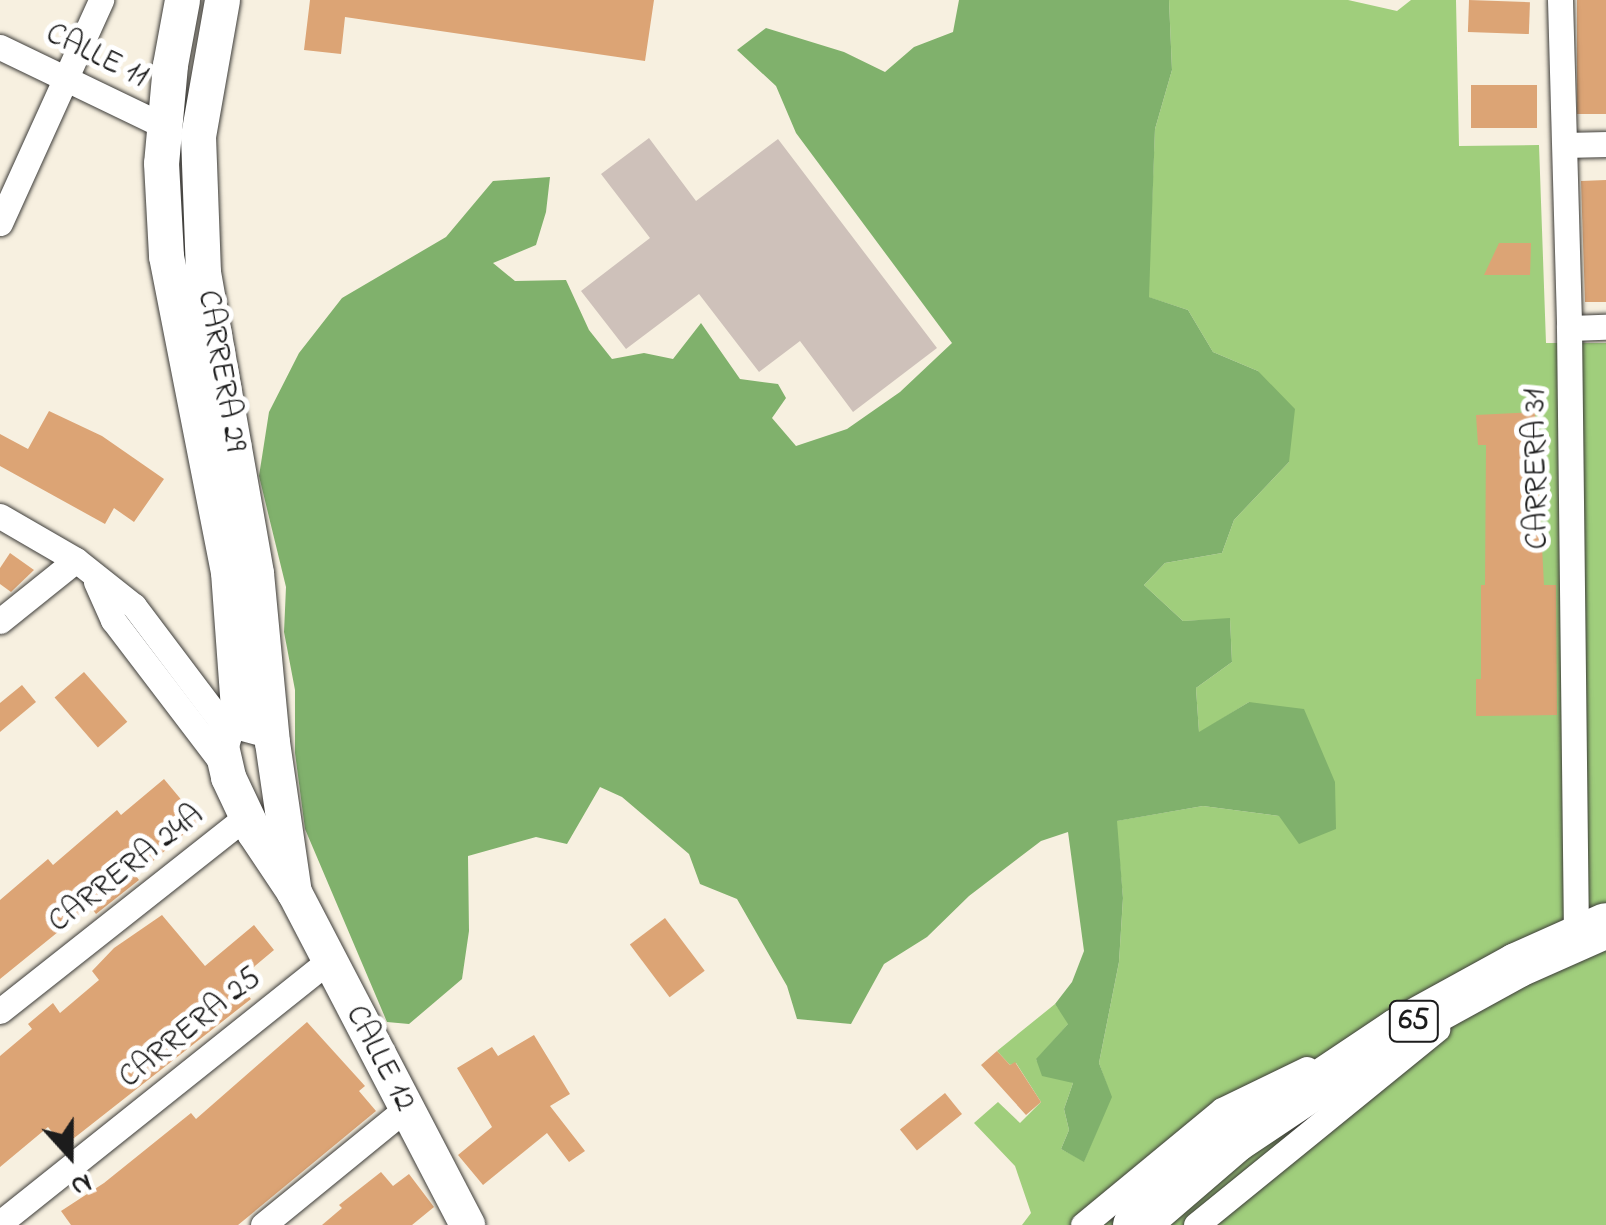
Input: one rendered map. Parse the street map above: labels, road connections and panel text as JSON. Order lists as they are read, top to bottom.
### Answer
{
  "streets": {
    "highway": ["65"],
    "main road": ["CARRERA 29", "CALLE 12"],
    "street": [
      "CALLE 11",
      "CARRERA 31",
      "CARRERA 24A",
      "CARRERA 25"
    ]
  },
  "crossings": [
    ["CALLE 11", "CARRERA 29"],
    ["CARRERA 29", "CALLE 12"],
    ["CARRERA 31", "65"],
    ["CARRERA 25", "CALLE 12"]
  ],
  "north": "bottom"
}
